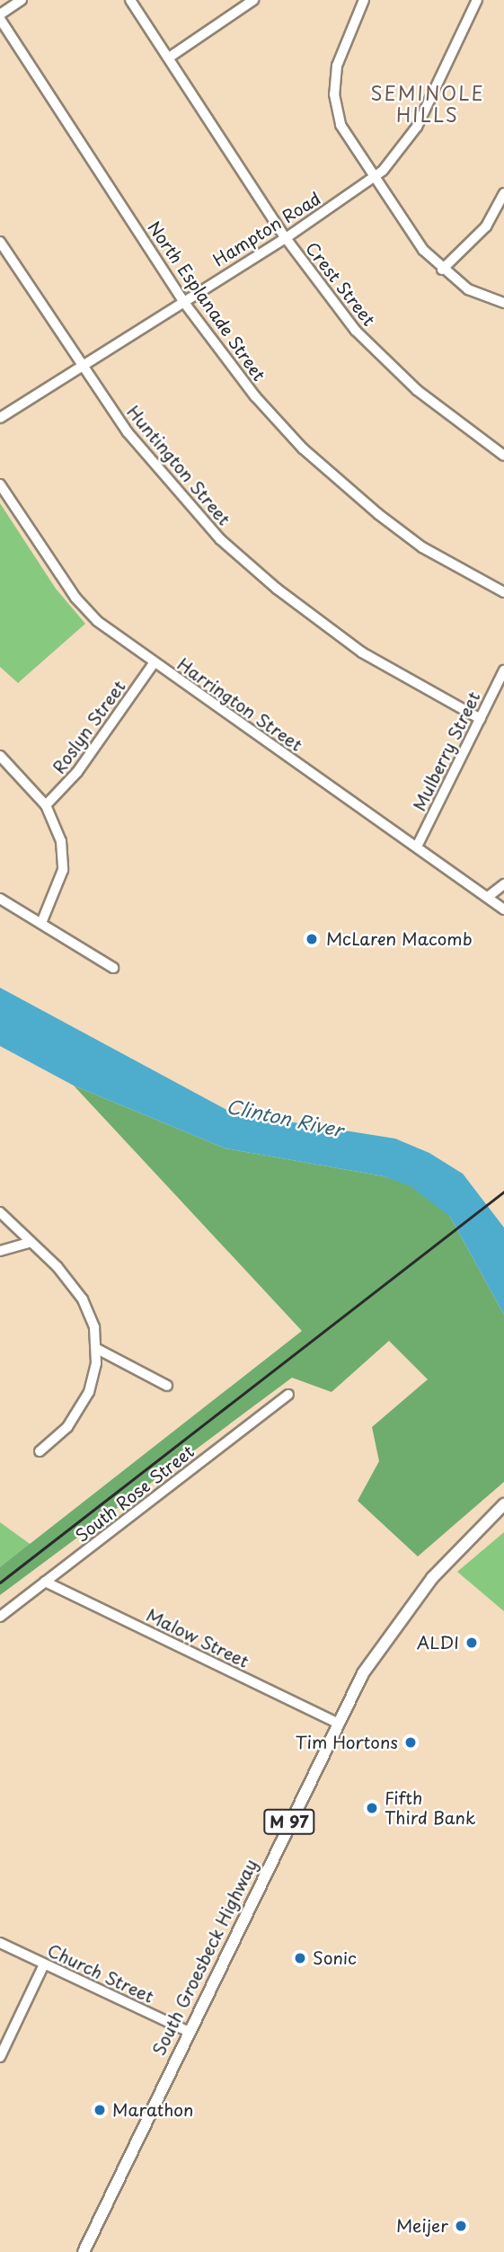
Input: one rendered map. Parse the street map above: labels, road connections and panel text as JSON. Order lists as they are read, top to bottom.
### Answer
{
  "streets": {
    "main road": ["M 97", "South Groesbeck Highway"],
    "street": [
      "Hampton Road",
      "Crest Street",
      "North Esplanade Street",
      "Huntington Street",
      "Harrington Street",
      "Roslyn Street",
      "Mulberry Street",
      "South Rose Street",
      "Malow Street",
      "Church Street"
    ]
  },
  "crossings": [
    ["Hampton Road", "Crest Street"],
    ["Hampton Road", "North Esplanade Street"],
    ["Hampton Road", "Huntington Street"],
    ["Huntington Street", "Mulberry Street"],
    ["Harrington Street", "Roslyn Street"],
    ["Harrington Street", "Mulberry Street"],
    ["South Rose Street", "Malow Street"],
    ["Malow Street", "South Groesbeck Highway"],
    ["South Groesbeck Highway", "Church Street"]
  ],
  "districts": ["SEMINOLE HILLS"],
  "water": ["Clinton River"],
  "places": [
    "McLaren Macomb",
    "ALDI",
    "Tim Hortons",
    "Fifth Third Bank",
    "Sonic",
    "Marathon",
    "Meijer"
  ]
}
